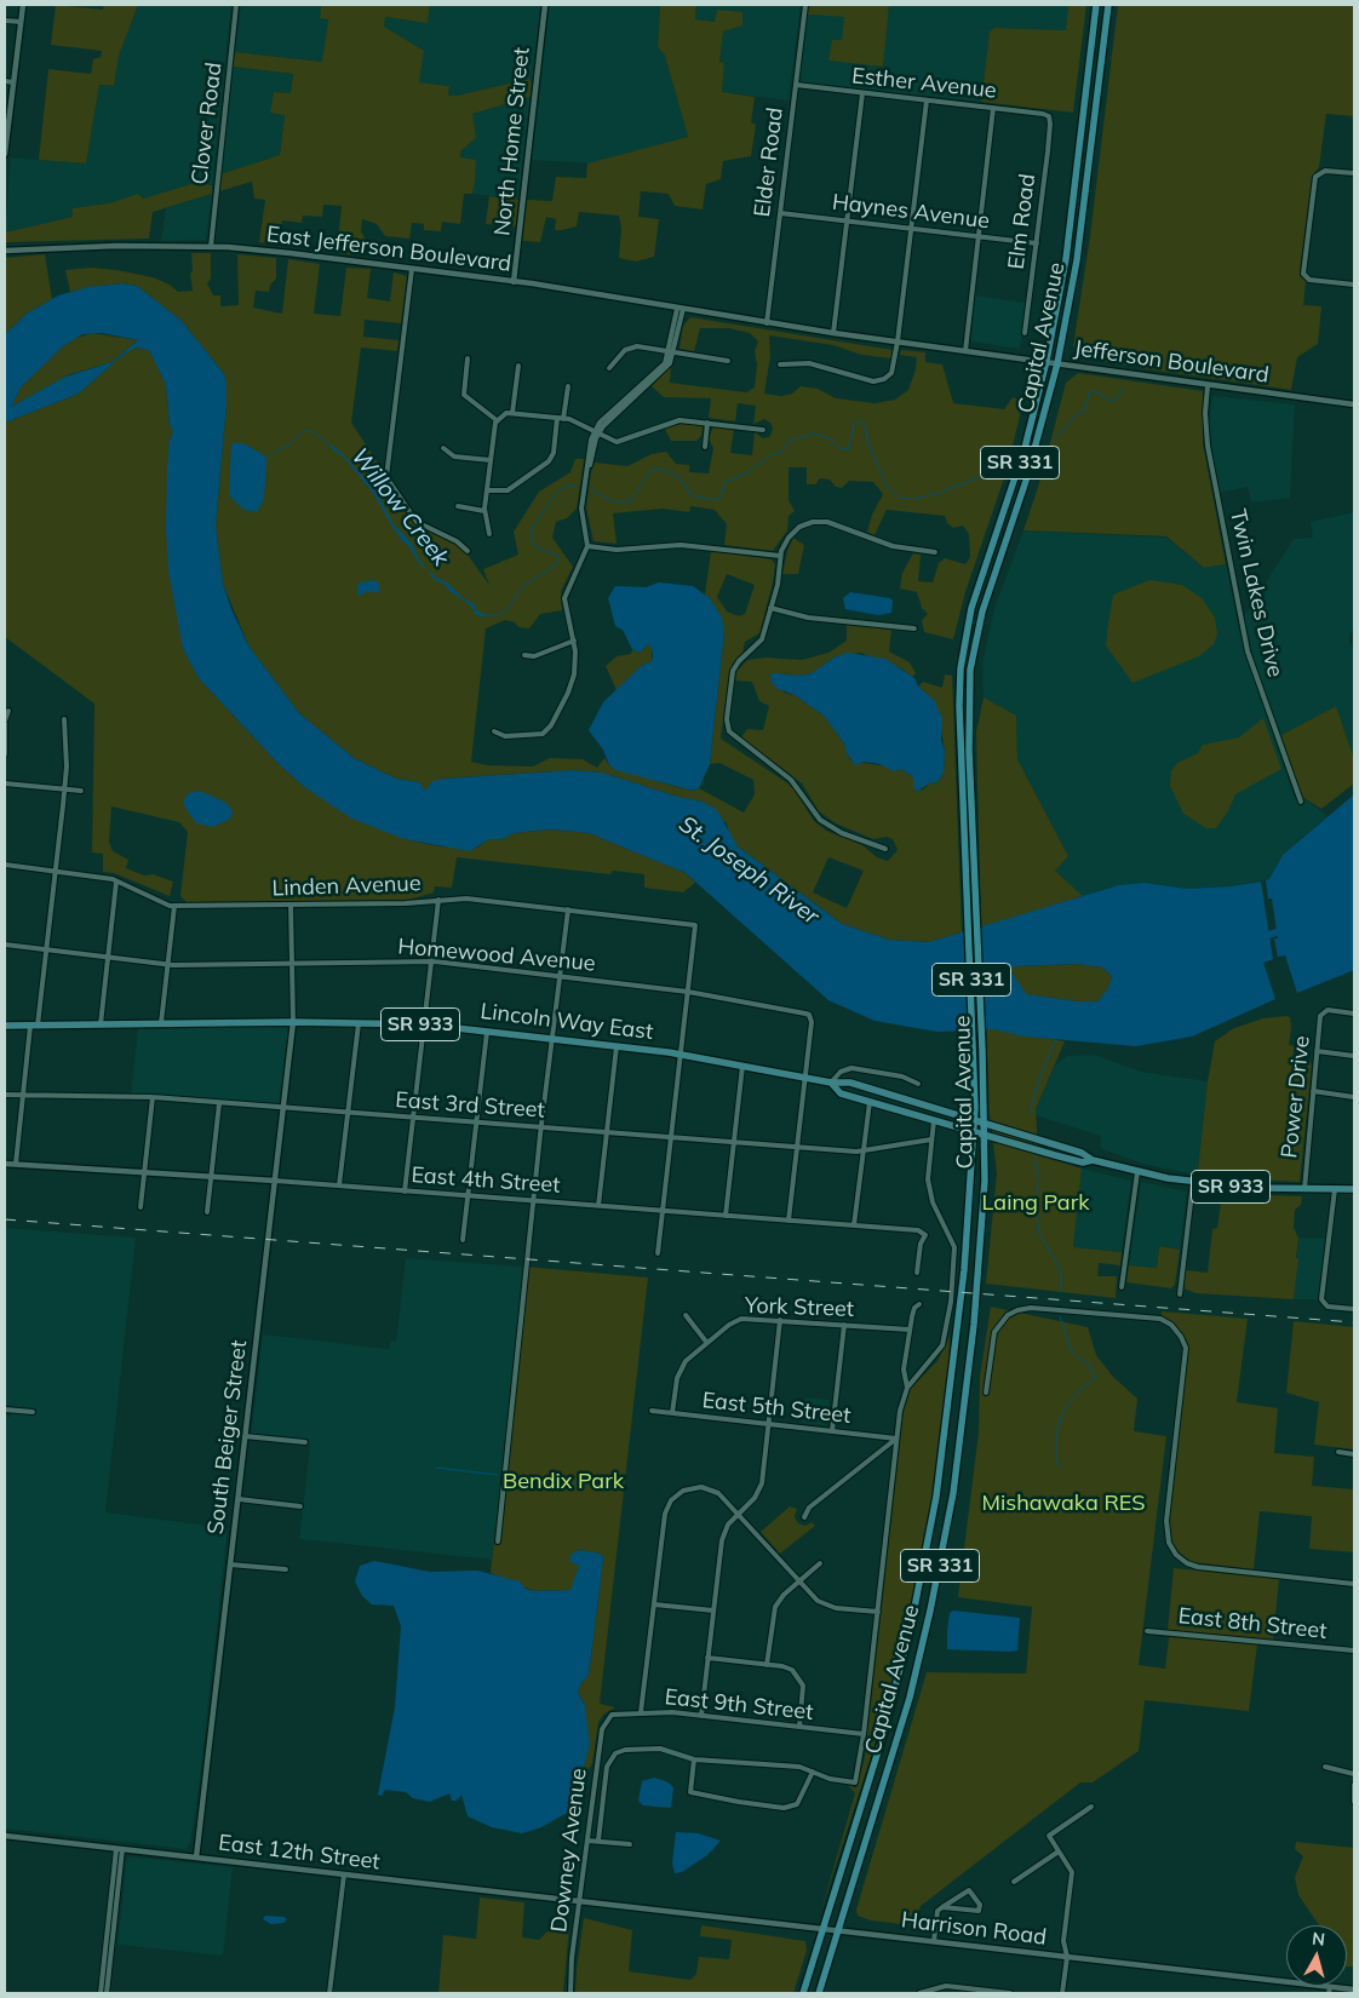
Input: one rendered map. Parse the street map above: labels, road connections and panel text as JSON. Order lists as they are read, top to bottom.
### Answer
{
  "streets": {
    "highway": ["Capital Avenue", "SR 331"],
    "main road": ["Lincoln Way East", "SR 933"],
    "street": [
      "Esther Avenue",
      "Clover Road",
      "North Home Street",
      "Elder Road",
      "Haynes Avenue",
      "Elm Road",
      "East Jefferson Boulevard",
      "Jefferson Boulevard",
      "Twin Lakes Drive",
      "Linden Avenue",
      "Homewood Avenue",
      "Power Drive",
      "East 3rd Street",
      "East 4th Street",
      "York Street",
      "East 5th Street",
      "South Beiger Street",
      "East 8th Street",
      "East 9th Street",
      "Downey Avenue",
      "East 12th Street",
      "Harrison Road"
    ]
  },
  "crossings": [
    ["Esther Avenue", "Elder Road"],
    ["Esther Avenue", "Elm Road"],
    ["Clover Road", "East Jefferson Boulevard"],
    ["North Home Street", "East Jefferson Boulevard"],
    ["Elder Road", "Haynes Avenue"],
    ["Elder Road", "East Jefferson Boulevard"],
    ["Elder Road", "Jefferson Boulevard"],
    ["Haynes Avenue", "Elm Road"],
    ["East Jefferson Boulevard", "Jefferson Boulevard"],
    ["Capital Avenue", "Jefferson Boulevard"],
    ["Capital Avenue", "Lincoln Way East"],
    ["Capital Avenue", "East 3rd Street"],
    ["Capital Avenue", "East 5th Street"],
    ["Capital Avenue", "East 9th Street"],
    ["Capital Avenue", "Harrison Road"],
    ["Jefferson Boulevard", "Twin Lakes Drive"],
    ["Linden Avenue", "Homewood Avenue"],
    ["Homewood Avenue", "Lincoln Way East"],
    ["Lincoln Way East", "Power Drive"],
    ["Lincoln Way East", "South Beiger Street"],
    ["East 3rd Street", "South Beiger Street"],
    ["East 4th Street", "South Beiger Street"],
    ["York Street", "East 5th Street"],
    ["South Beiger Street", "East 12th Street"],
    ["East 9th Street", "Downey Avenue"],
    ["Downey Avenue", "East 12th Street"],
    ["East 12th Street", "Harrison Road"]
  ],
  "water": ["Willow Creek", "St. Joseph River"],
  "parks": ["Laing Park", "Bendix Park", "Mishawaka RES"],
  "north": "top"
}
